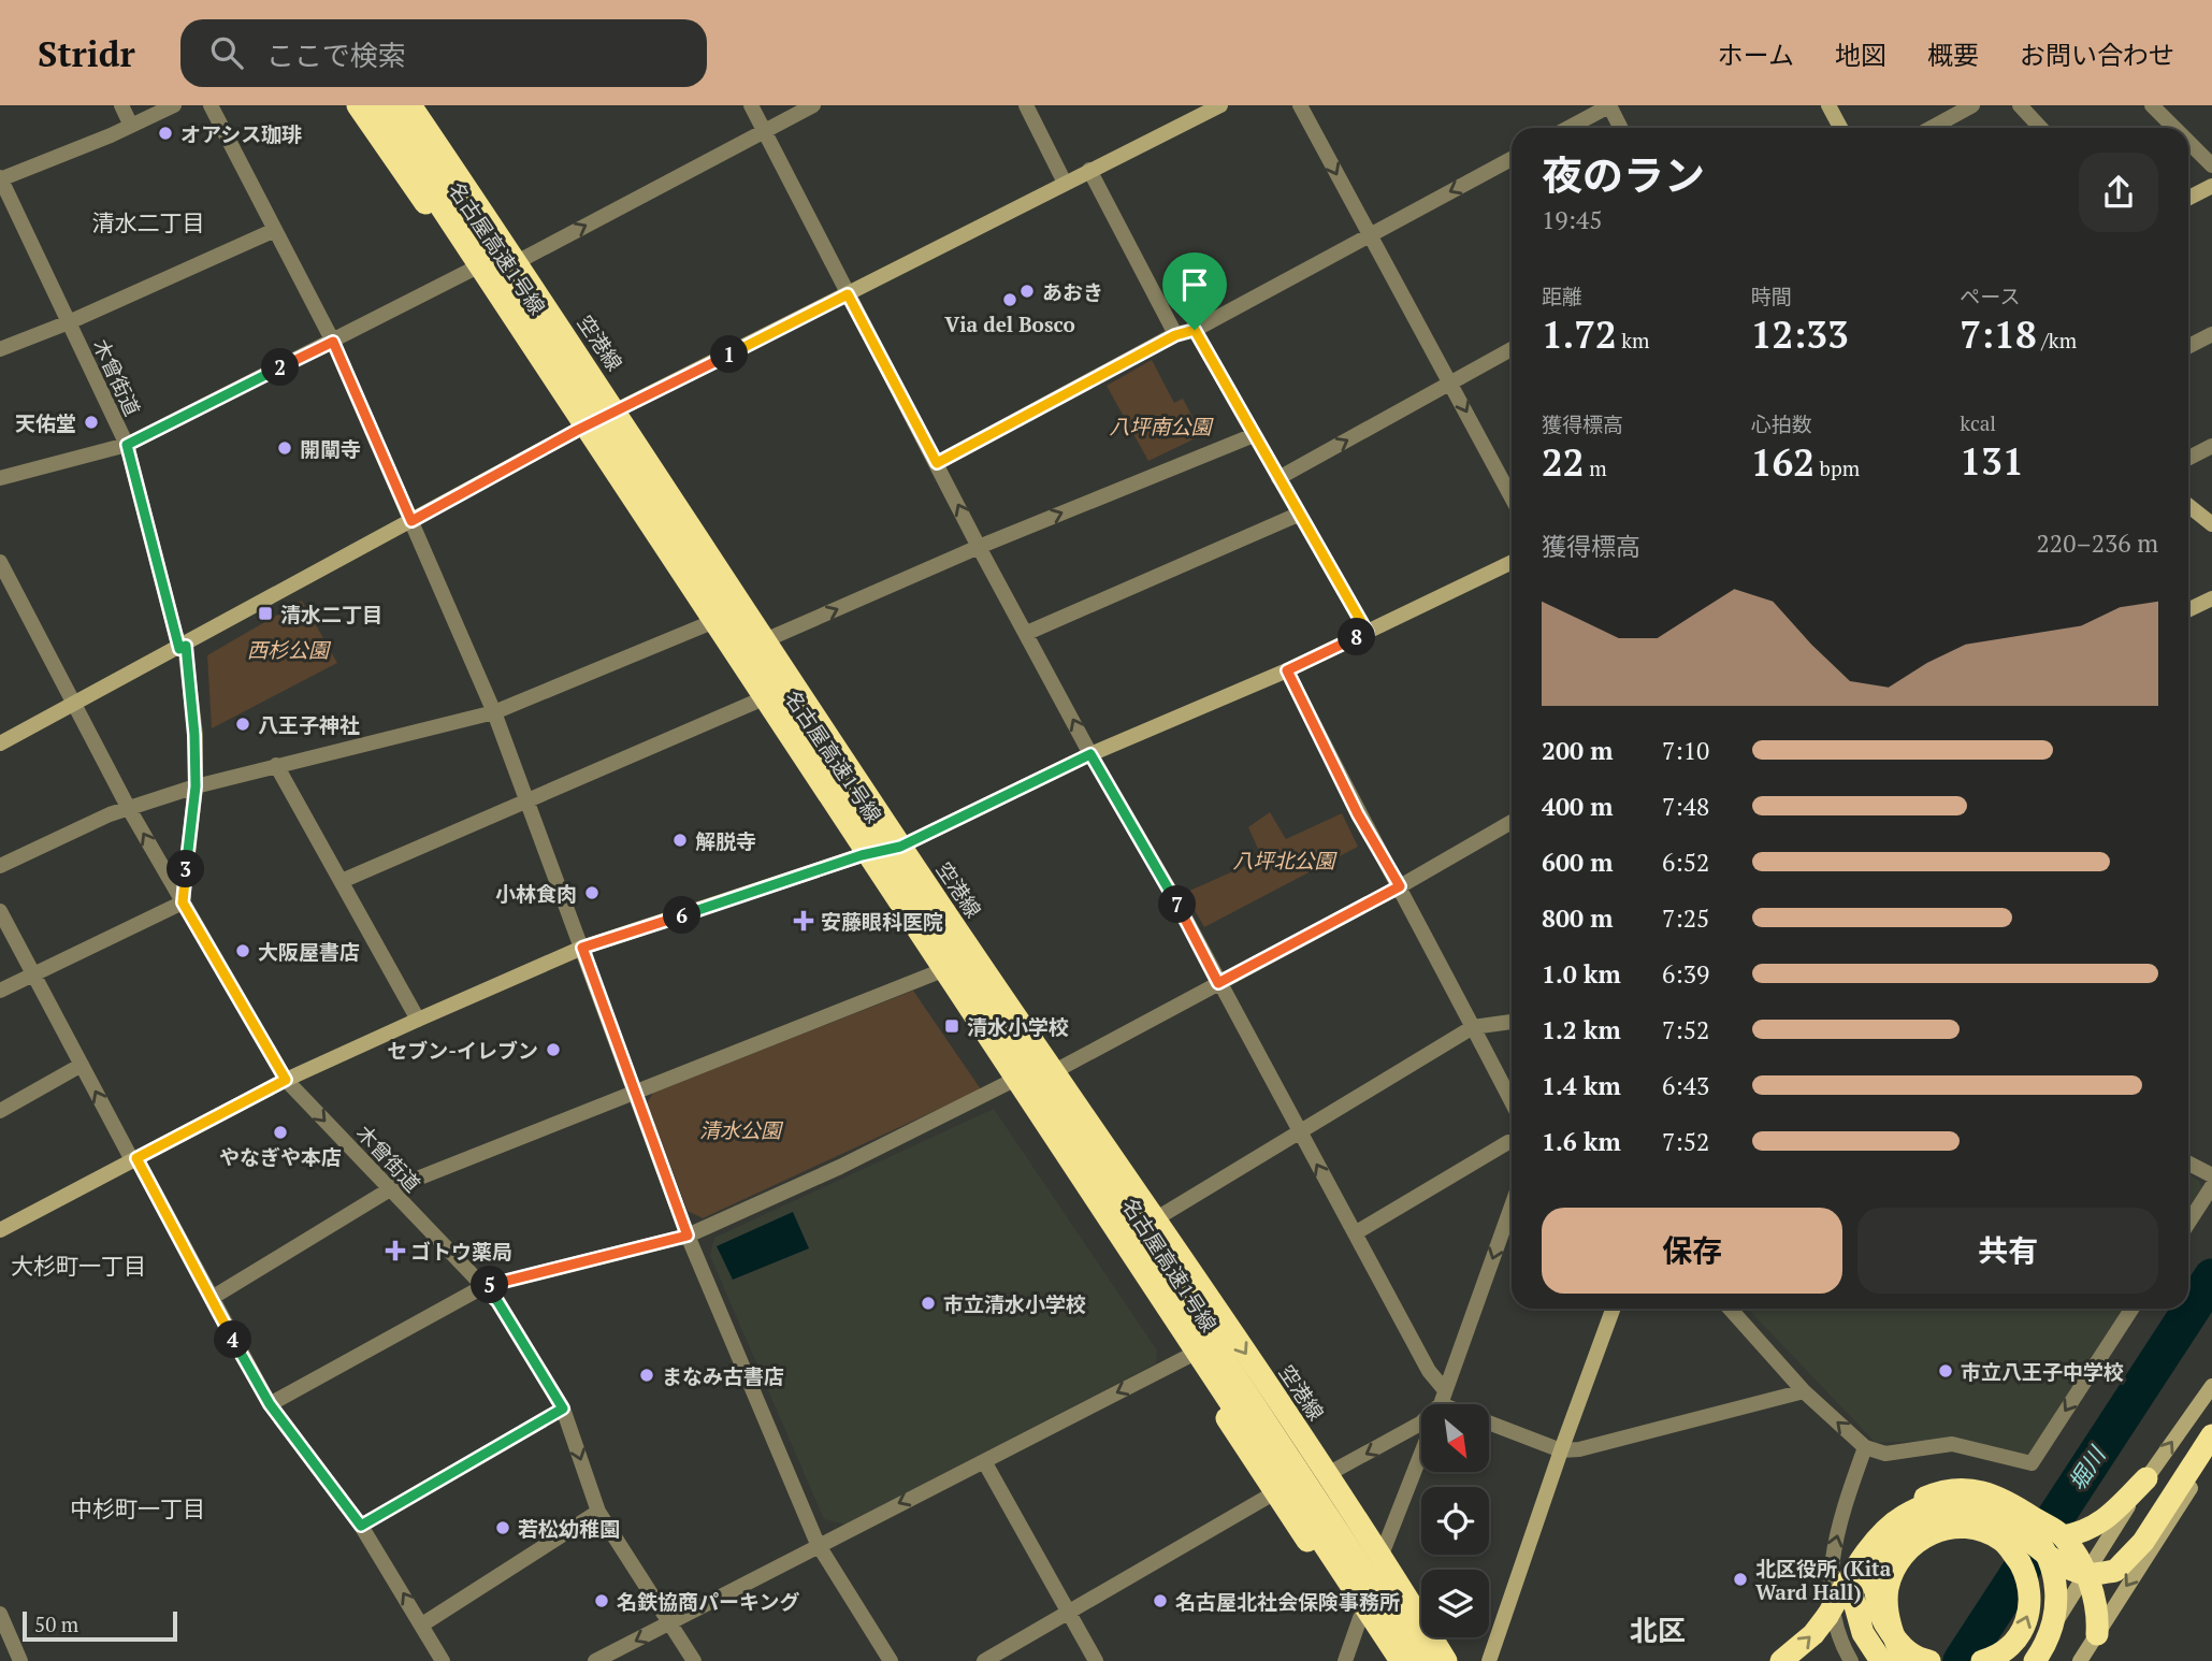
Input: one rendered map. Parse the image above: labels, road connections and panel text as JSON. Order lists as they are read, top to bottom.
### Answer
{
  "streets": {
    "highway": ["名古屋高速1号線", "空港線"],
    "street": ["木曾街道"]
  },
  "districts": [
    "清水二丁目",
    "大杉町一丁目",
    "中杉町一丁目",
    "北区"
  ],
  "water": ["堀川"],
  "parks": [
    "八坪南公園",
    "西杉公園",
    "八坪北公園",
    "清水公園"
  ],
  "places": {
    "other": [
      "オアシス珈琲",
      "あおき",
      "Via del Bosco",
      "天佑堂",
      "開闡寺",
      "八王子神社",
      "解脱寺",
      "小林食肉",
      "大阪屋書店",
      "セブン-イレブン",
      "やなぎや本店",
      "市立清水小学校",
      "市立八王子中学校",
      "まなみ古書店",
      "若松幼稚園",
      "北区役所 (Kita Ward Hall)",
      "名鉄協商パーキング",
      "名古屋北社会保険事務所"
    ],
    "transit": ["清水二丁目", "清水小学校"],
    "health": ["安藤眼科医院", "ゴトウ薬局"]
  },
  "scale_bar": "50 m",
  "north": "bottom right",
  "page": {
    "header": "Stridr",
    "search": "ここで検索",
    "nav": [
      "ホーム",
      "地図",
      "概要",
      "お問い合わせ"
    ],
    "heading": ["夜のラン", "19:45"],
    "stats": [
      ["距離", "1.72 km"],
      ["時間", "12:33"],
      ["ペース", "7:18 /km"],
      ["獲得標高", "22 m"],
      ["心拍数", "162 bpm"],
      ["kcal", "131"]
    ],
    "pins": [
      "1",
      "2",
      "8",
      "3",
      "7",
      "6",
      "5",
      "4"
    ],
    "chart": ["獲得標高", "220–236 m"],
    "list": [
      {
        "name": "200 m",
        "note": "7:10"
      },
      {
        "name": "400 m",
        "note": "7:48"
      },
      {
        "name": "600 m",
        "note": "6:52"
      },
      {
        "name": "800 m",
        "note": "7:25"
      },
      {
        "name": "1.0 km",
        "note": "6:39"
      },
      {
        "name": "1.2 km",
        "note": "7:52"
      },
      {
        "name": "1.4 km",
        "note": "6:43"
      },
      {
        "name": "1.6 km",
        "note": "7:52"
      }
    ],
    "buttons": ["保存", "共有"],
    "scale": "50 m"
  }
}
